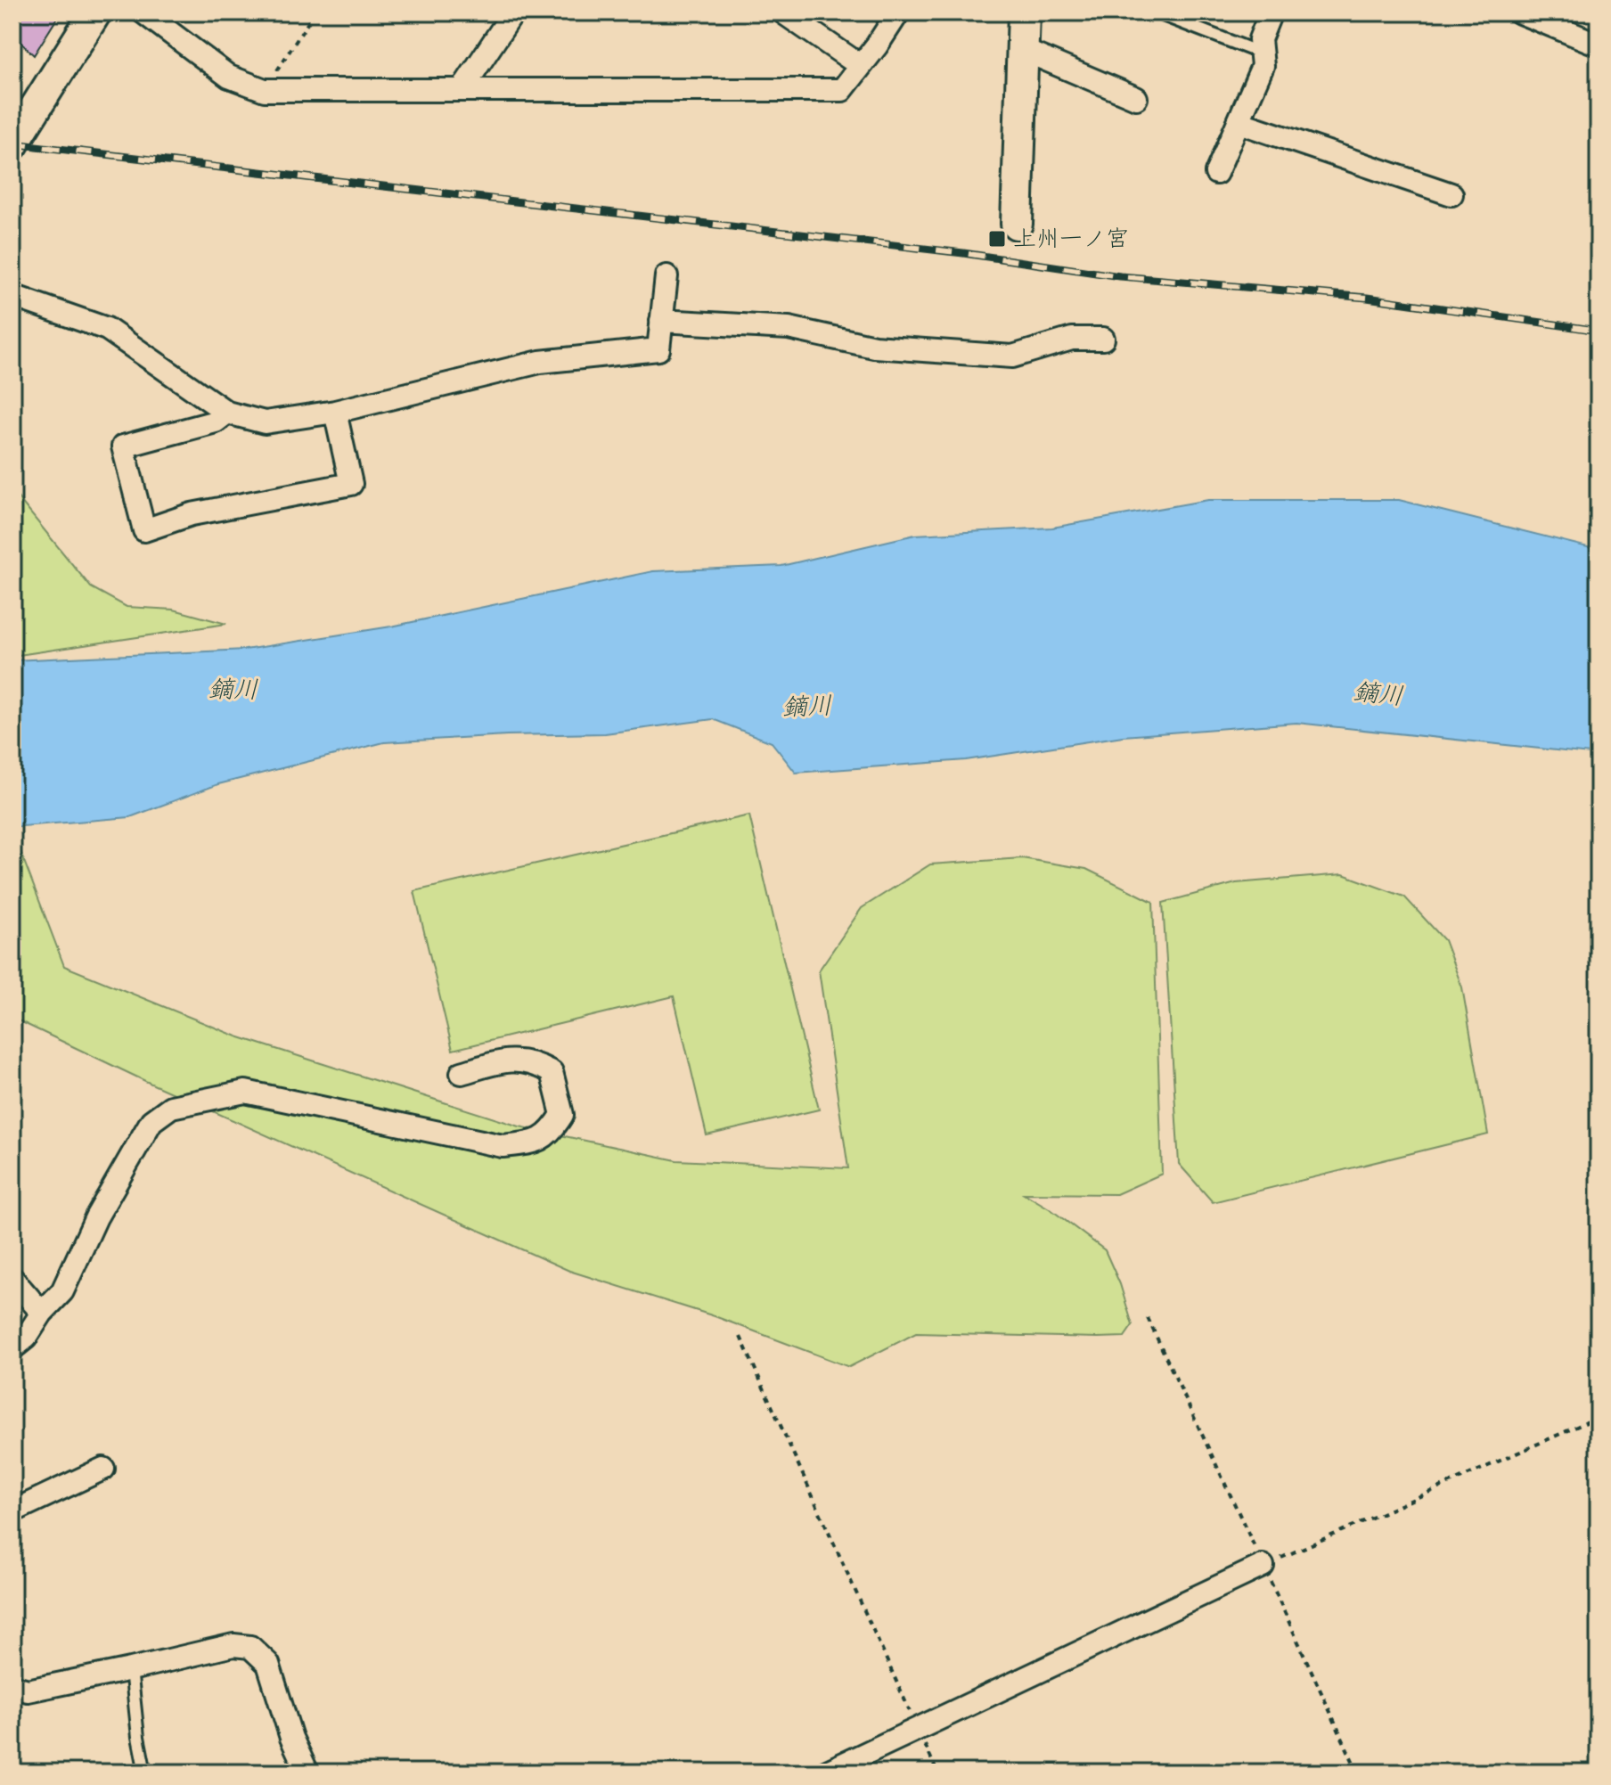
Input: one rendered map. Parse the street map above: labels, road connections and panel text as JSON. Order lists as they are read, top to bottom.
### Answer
{
  "water": ["鏑川"],
  "places": {
    "transit": ["上州一ノ宮"]
  }
}
